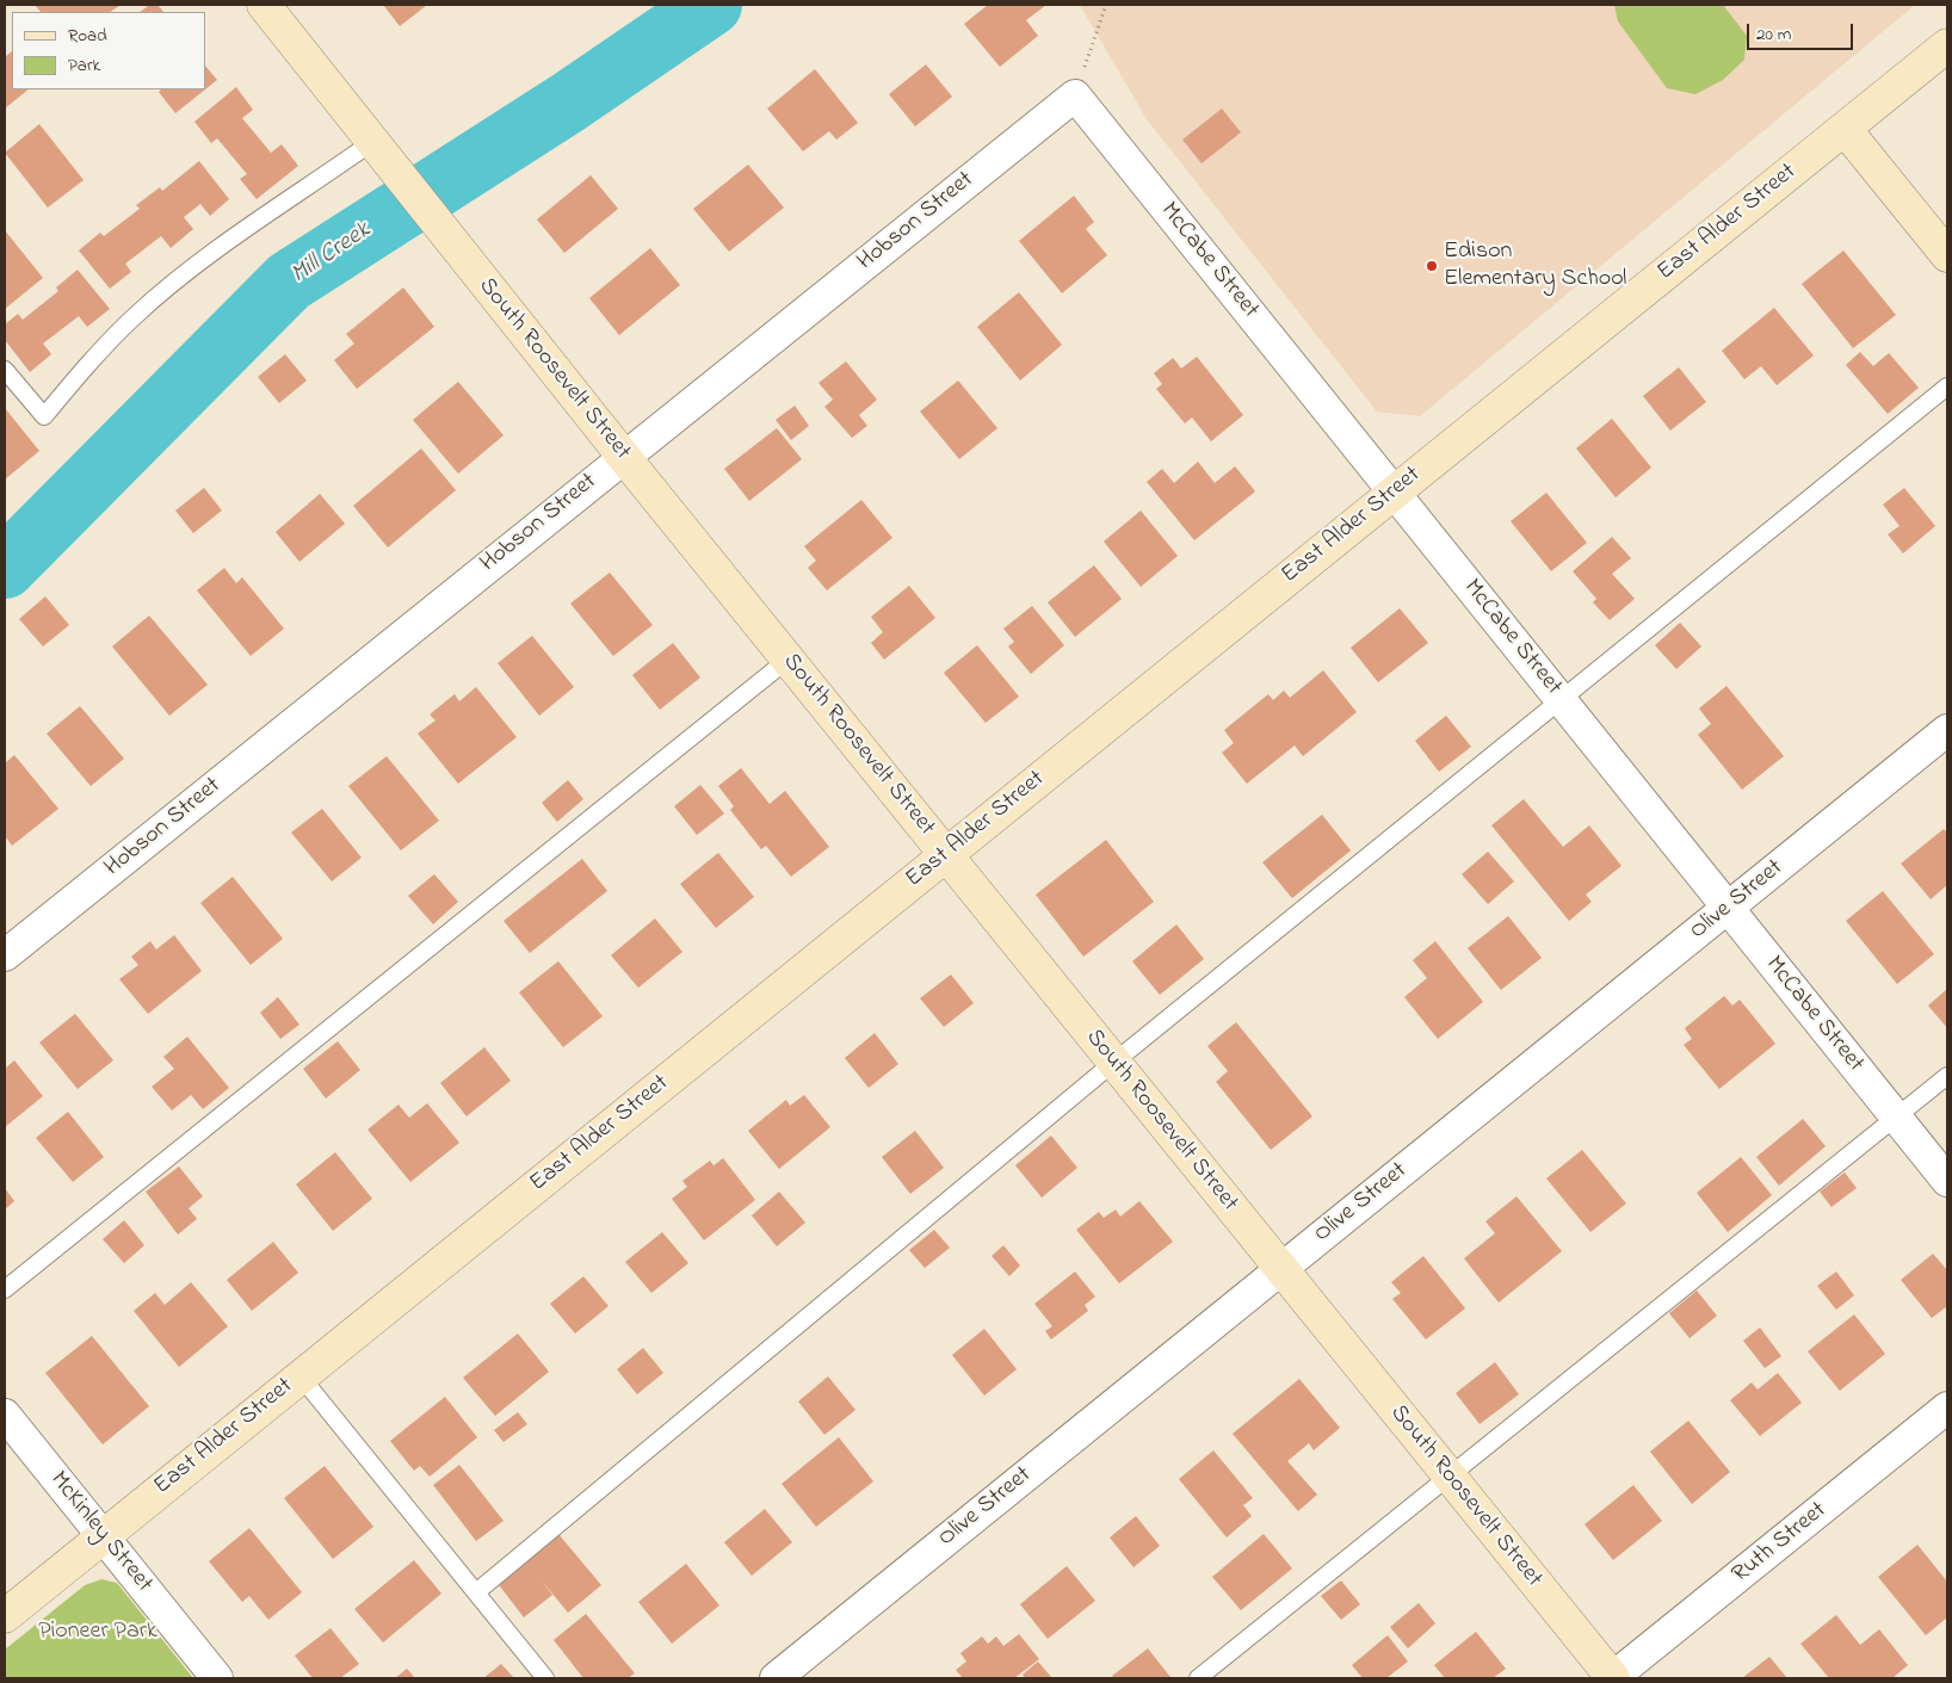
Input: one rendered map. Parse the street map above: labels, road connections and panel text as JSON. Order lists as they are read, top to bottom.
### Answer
{
  "streets": {
    "main road": ["East Alder Street", "South Roosevelt Street"],
    "street": [
      "Hobson Street",
      "McCabe Street",
      "Olive Street",
      "McKinley Street",
      "Ruth Street"
    ]
  },
  "crossings": [
    ["Hobson Street", "McCabe Street"],
    ["Hobson Street", "South Roosevelt Street"],
    ["East Alder Street", "McCabe Street"],
    ["East Alder Street", "South Roosevelt Street"],
    ["East Alder Street", "McKinley Street"],
    ["McCabe Street", "Olive Street"],
    ["South Roosevelt Street", "Olive Street"],
    ["South Roosevelt Street", "Ruth Street"]
  ],
  "water": ["Mill Creek"],
  "parks": ["Pioneer Park"],
  "places": ["Edison Elementary School"],
  "legend": ["Road", "Park"],
  "scale_bar": "20 m"
}
